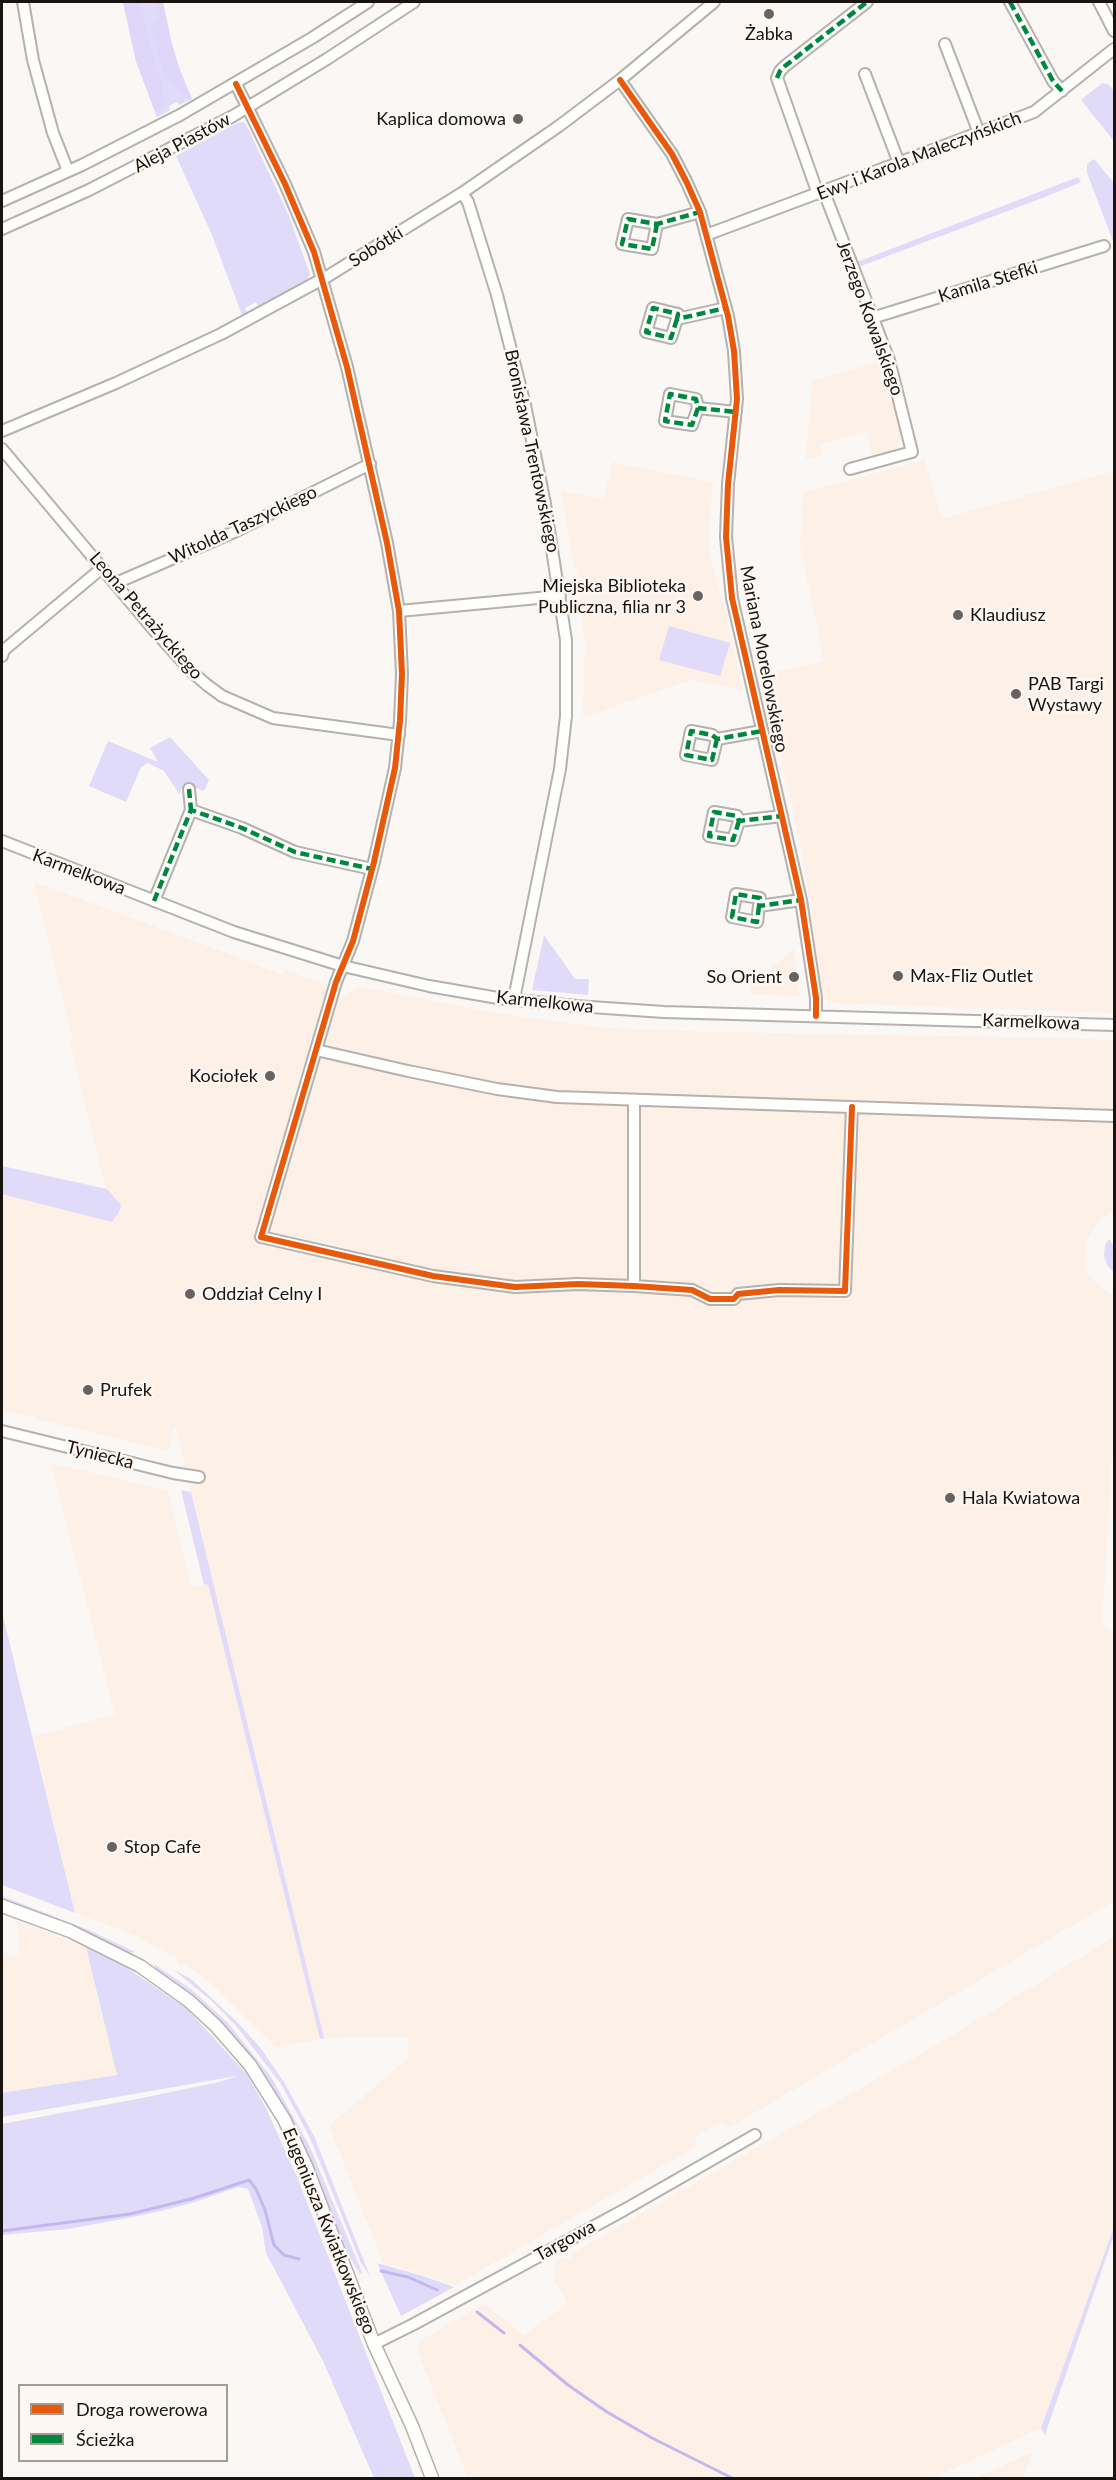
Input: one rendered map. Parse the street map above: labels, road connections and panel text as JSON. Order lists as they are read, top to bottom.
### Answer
{
  "streets": {
    "main road": ["Eugeniusza Kwiatkowskiego"],
    "street": [
      "Aleja Piastów",
      "Ewy i Karola Maleczyńskich",
      "Sobótki",
      "Kamila Stefki",
      "Jerzego Kowalskiego",
      "Bronisława Trentowskiego",
      "Witolda Taszyckiego",
      "Leona Petrażyckiego",
      "Mariana Morelowskiego",
      "Karmelkowa",
      "Tyniecka",
      "Targowa"
    ]
  },
  "crossings": [
    ["Ewy i Karola Maleczyńskich", "Jerzego Kowalskiego"],
    ["Ewy i Karola Maleczyńskich", "Mariana Morelowskiego"],
    ["Sobótki", "Bronisława Trentowskiego"],
    ["Sobótki", "Mariana Morelowskiego"],
    ["Kamila Stefki", "Jerzego Kowalskiego"],
    ["Bronisława Trentowskiego", "Karmelkowa"],
    ["Witolda Taszyckiego", "Leona Petrażyckiego"],
    ["Mariana Morelowskiego", "Karmelkowa"],
    ["Eugeniusza Kwiatkowskiego", "Targowa"]
  ],
  "places": [
    "Żabka",
    "Kaplica domowa",
    "Miejska Biblioteka Publiczna, filia nr 3",
    "Klaudiusz",
    "PAB Targi Wystawy",
    "Max-Fliz Outlet",
    "So Orient",
    "Kociołek",
    "Oddział Celny I",
    "Prufek",
    "Hala Kwiatowa",
    "Stop Cafe"
  ],
  "legend": ["Droga rowerowa", "Ścieżka"]
}
